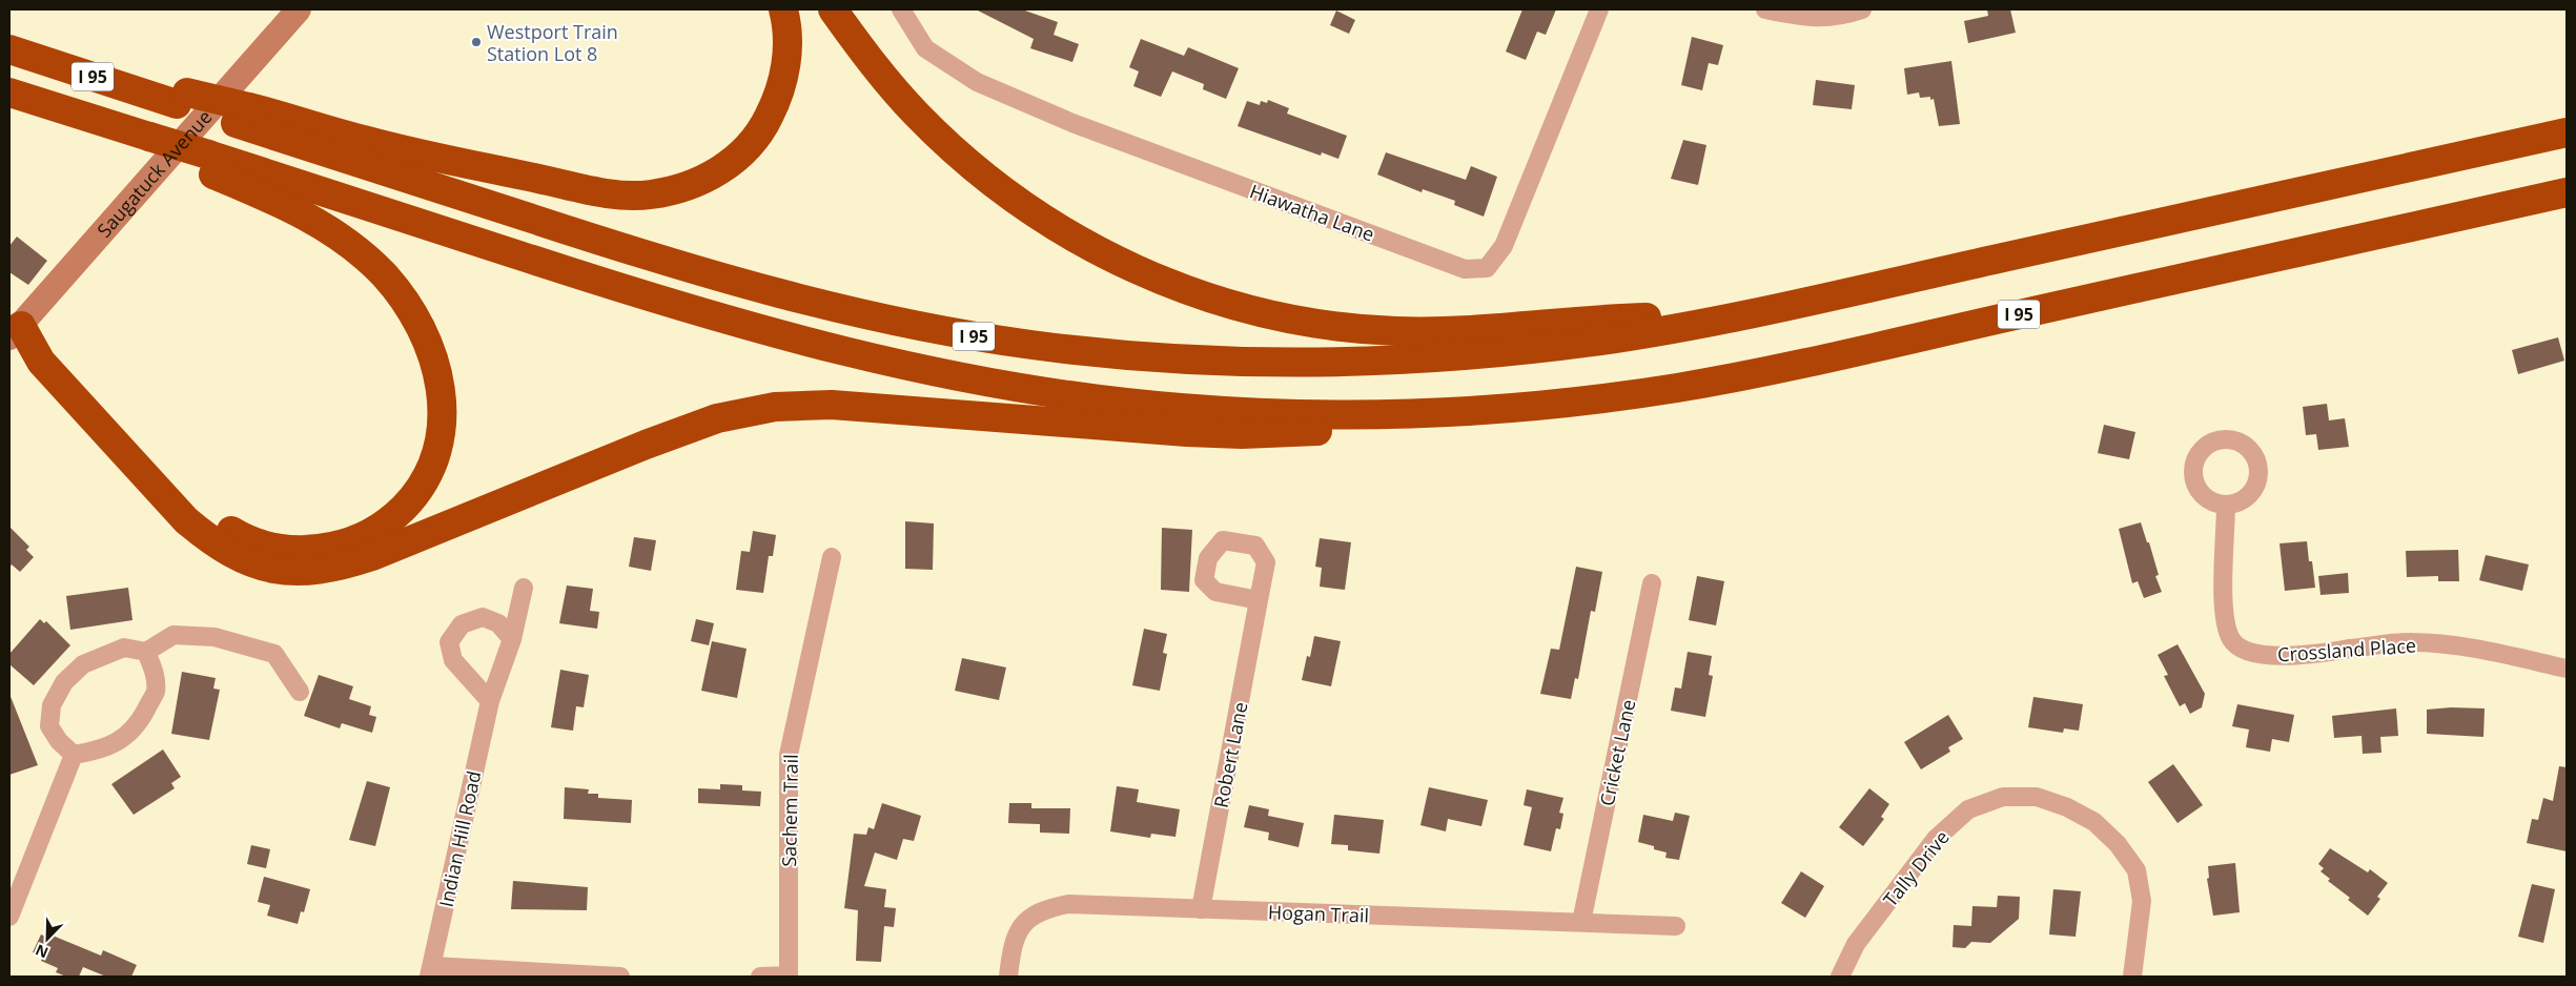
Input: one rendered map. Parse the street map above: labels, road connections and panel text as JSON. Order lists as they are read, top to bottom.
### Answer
{
  "streets": {
    "highway": ["I 95"],
    "main road": ["Saugatuck Avenue"],
    "street": [
      "Hiawatha Lane",
      "Crossland Place",
      "Cricket Lane",
      "Robert Lane",
      "Sachem Trail",
      "Indian Hill Road",
      "Tally Drive",
      "Hogan Trail"
    ]
  },
  "crossings": [
    ["Cricket Lane", "Hogan Trail"],
    ["Robert Lane", "Hogan Trail"]
  ],
  "places": ["Westport Train Station Lot 8"],
  "north": "bottom left"
}
